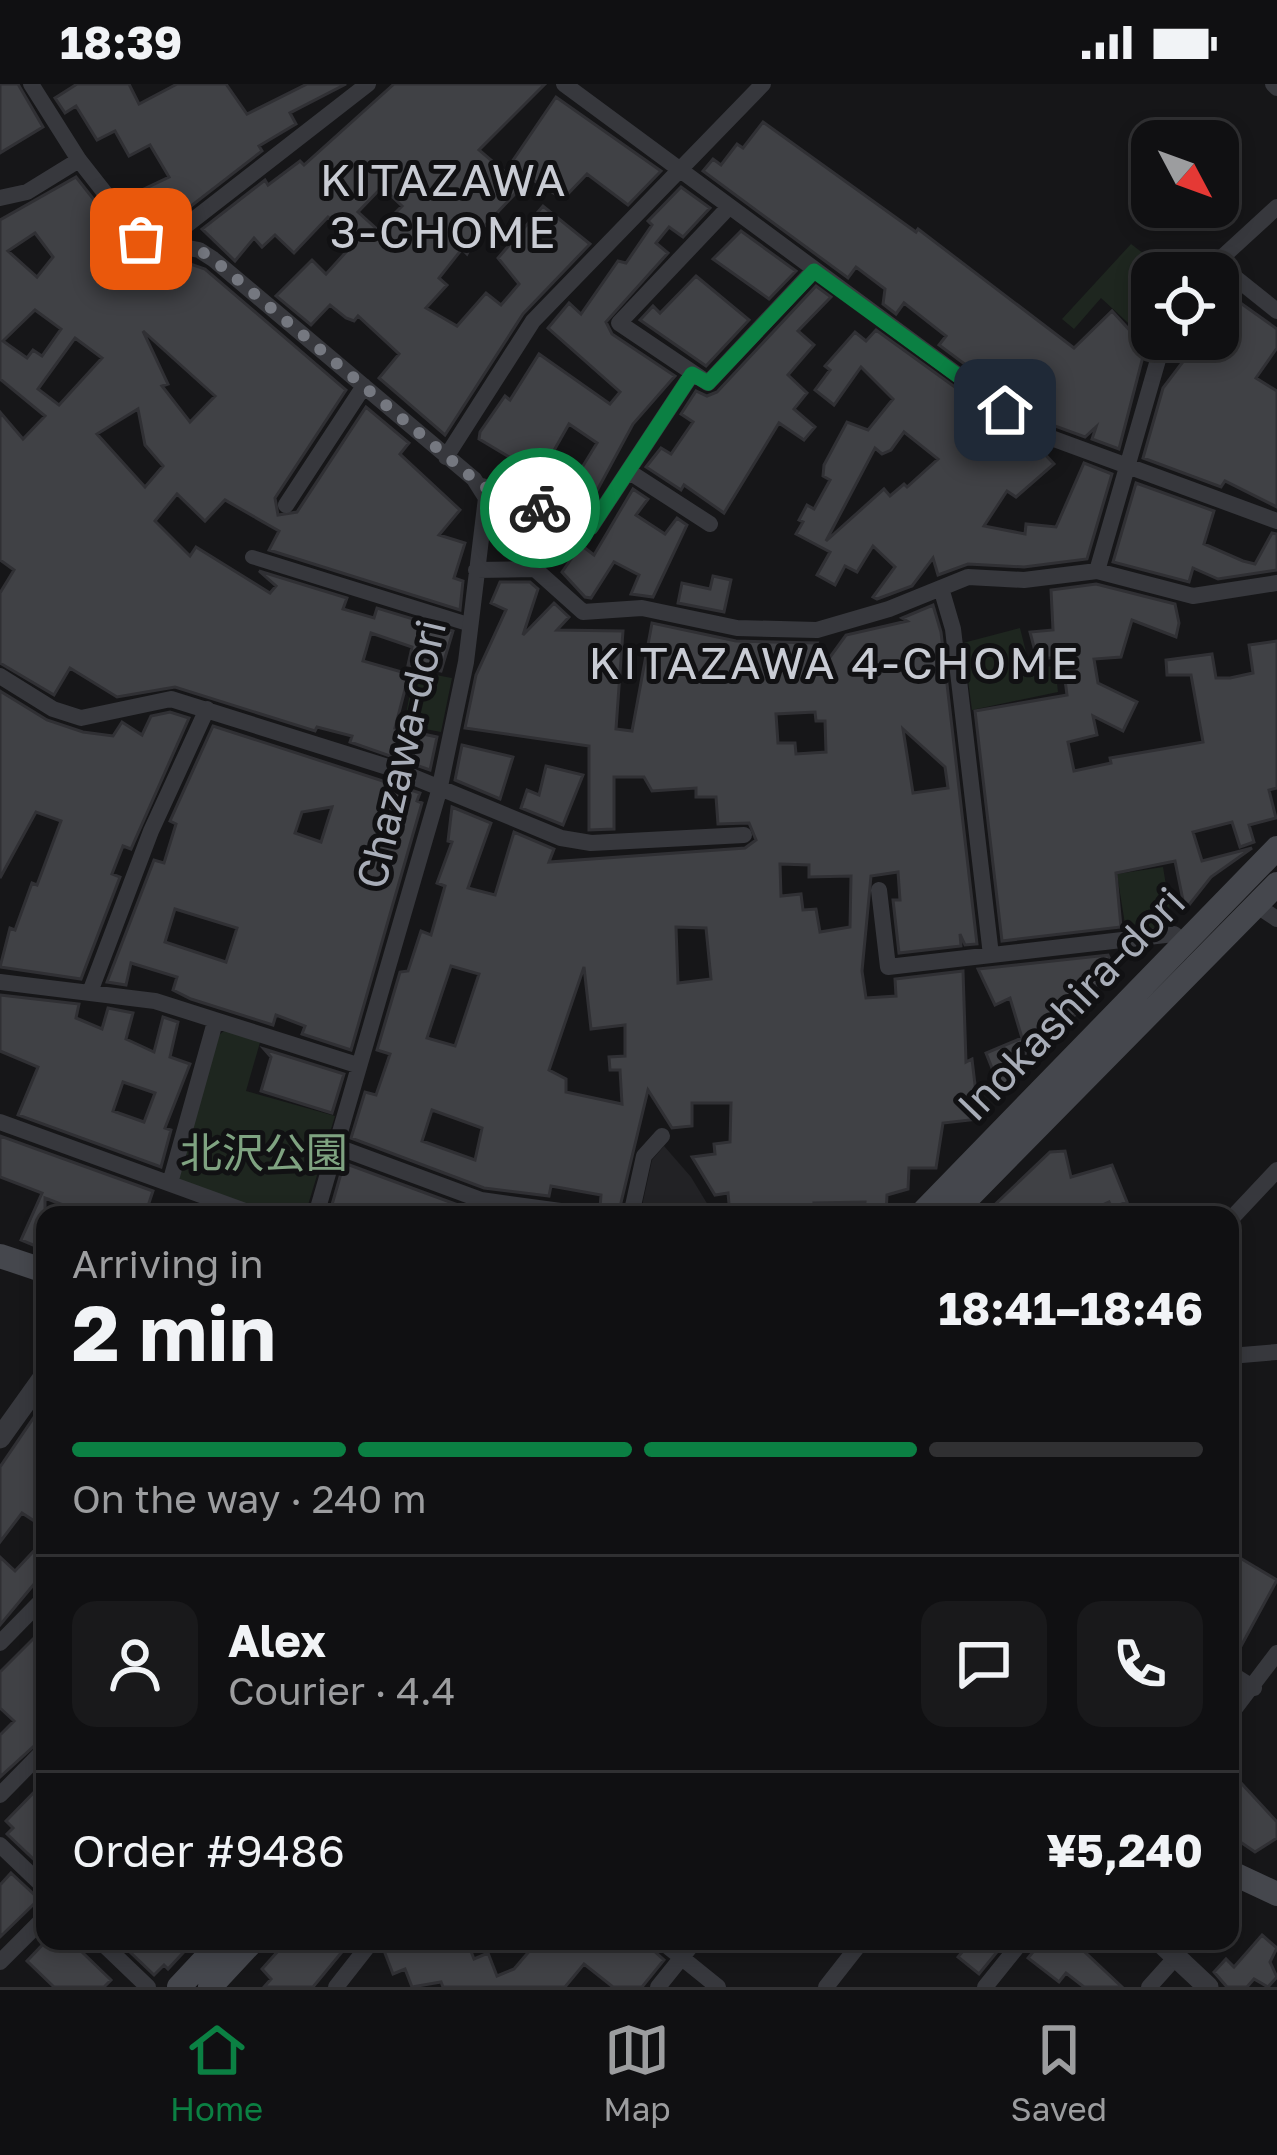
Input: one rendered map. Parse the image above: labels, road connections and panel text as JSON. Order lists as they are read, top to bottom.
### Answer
{
  "streets": {
    "main road": ["Inokashira-dori"],
    "street": ["Chazawa-dori"]
  },
  "districts": ["KITAZAWA 3-CHOME", "KITAZAWA 4-CHOME"],
  "parks": ["北沢公園"],
  "north": "bottom right",
  "page": {
    "status": "18:39",
    "heading": ["2 min", "Arriving in", "18:41–18:46"],
    "panel": [
      "Alex",
      "Courier · 4.4",
      "Order #9486",
      "¥5,240"
    ],
    "bar": "On the way · 240 m",
    "tabs": ["Home", "Map", "Saved"]
  }
}
